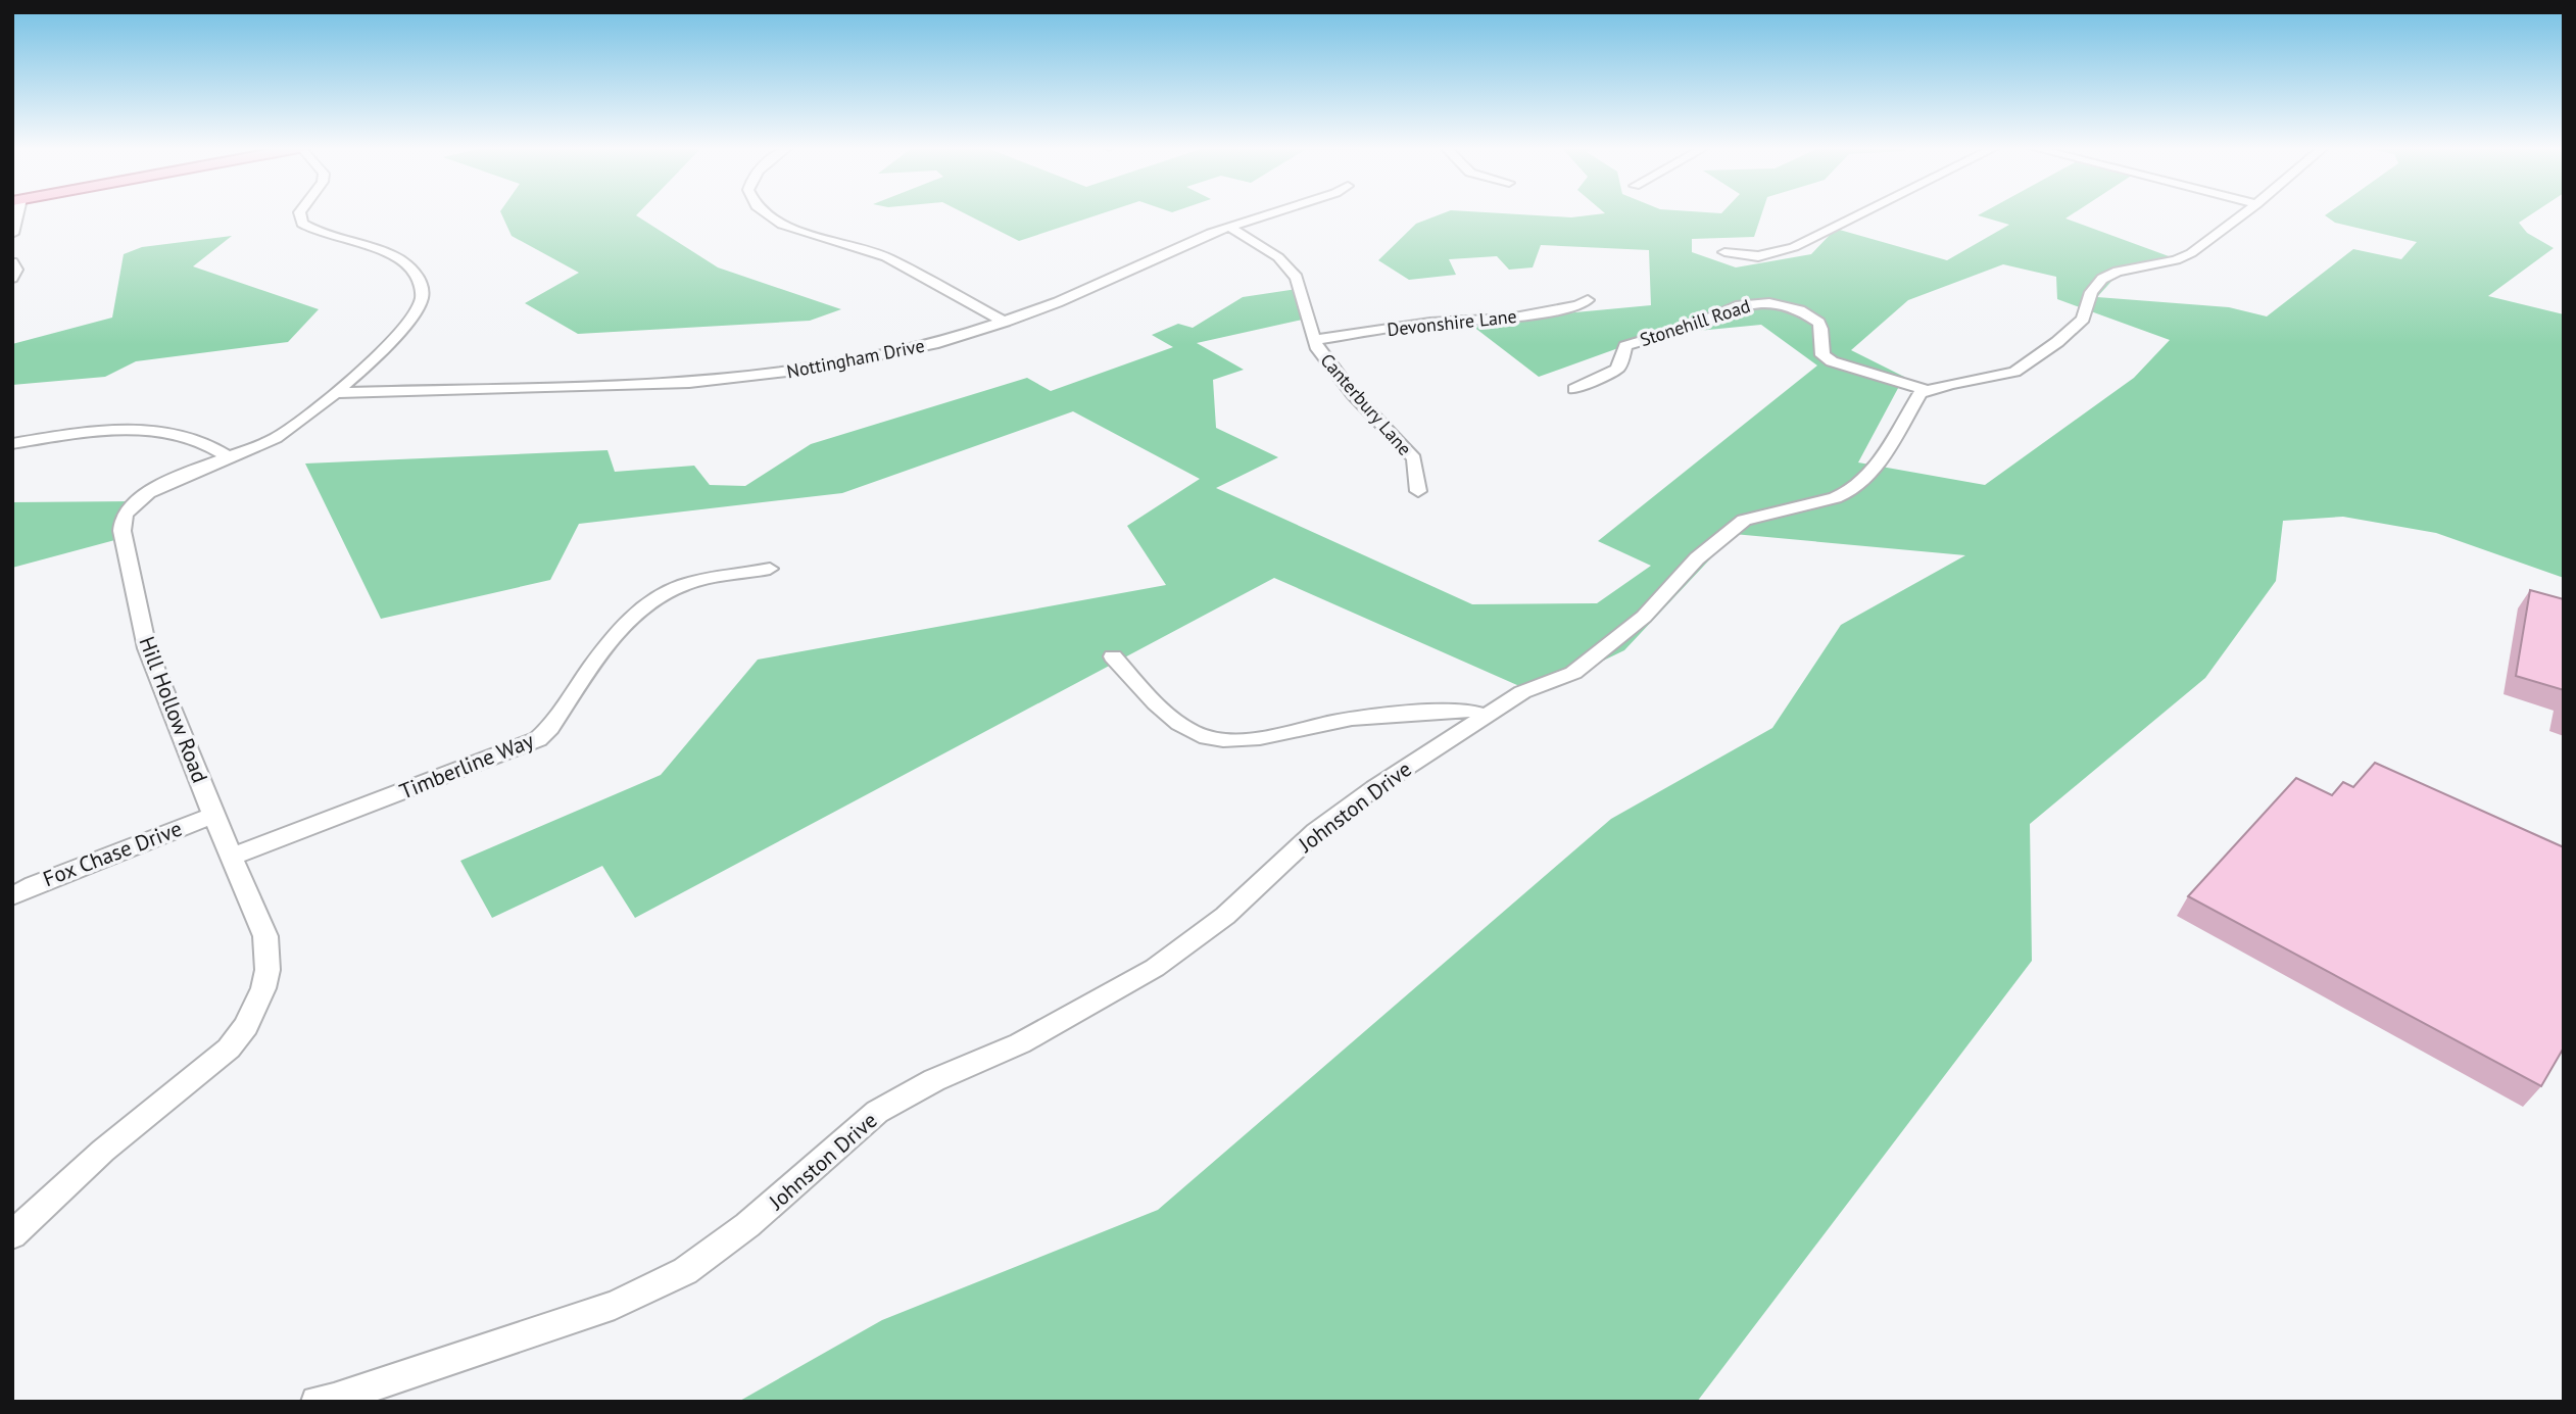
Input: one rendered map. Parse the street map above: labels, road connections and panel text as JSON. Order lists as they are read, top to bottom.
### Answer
{
  "streets": {
    "street": [
      "Devonshire Lane",
      "Stonehill Road",
      "Nottingham Drive",
      "Canterbury Lane",
      "Hill Hollow Road",
      "Timberline Way",
      "Johnston Drive",
      "Fox Chase Drive"
    ]
  },
  "crossings": [
    ["Devonshire Lane", "Canterbury Lane"],
    ["Stonehill Road", "Johnston Drive"],
    ["Nottingham Drive", "Canterbury Lane"],
    ["Nottingham Drive", "Hill Hollow Road"],
    ["Hill Hollow Road", "Timberline Way"],
    ["Hill Hollow Road", "Fox Chase Drive"]
  ]
}
